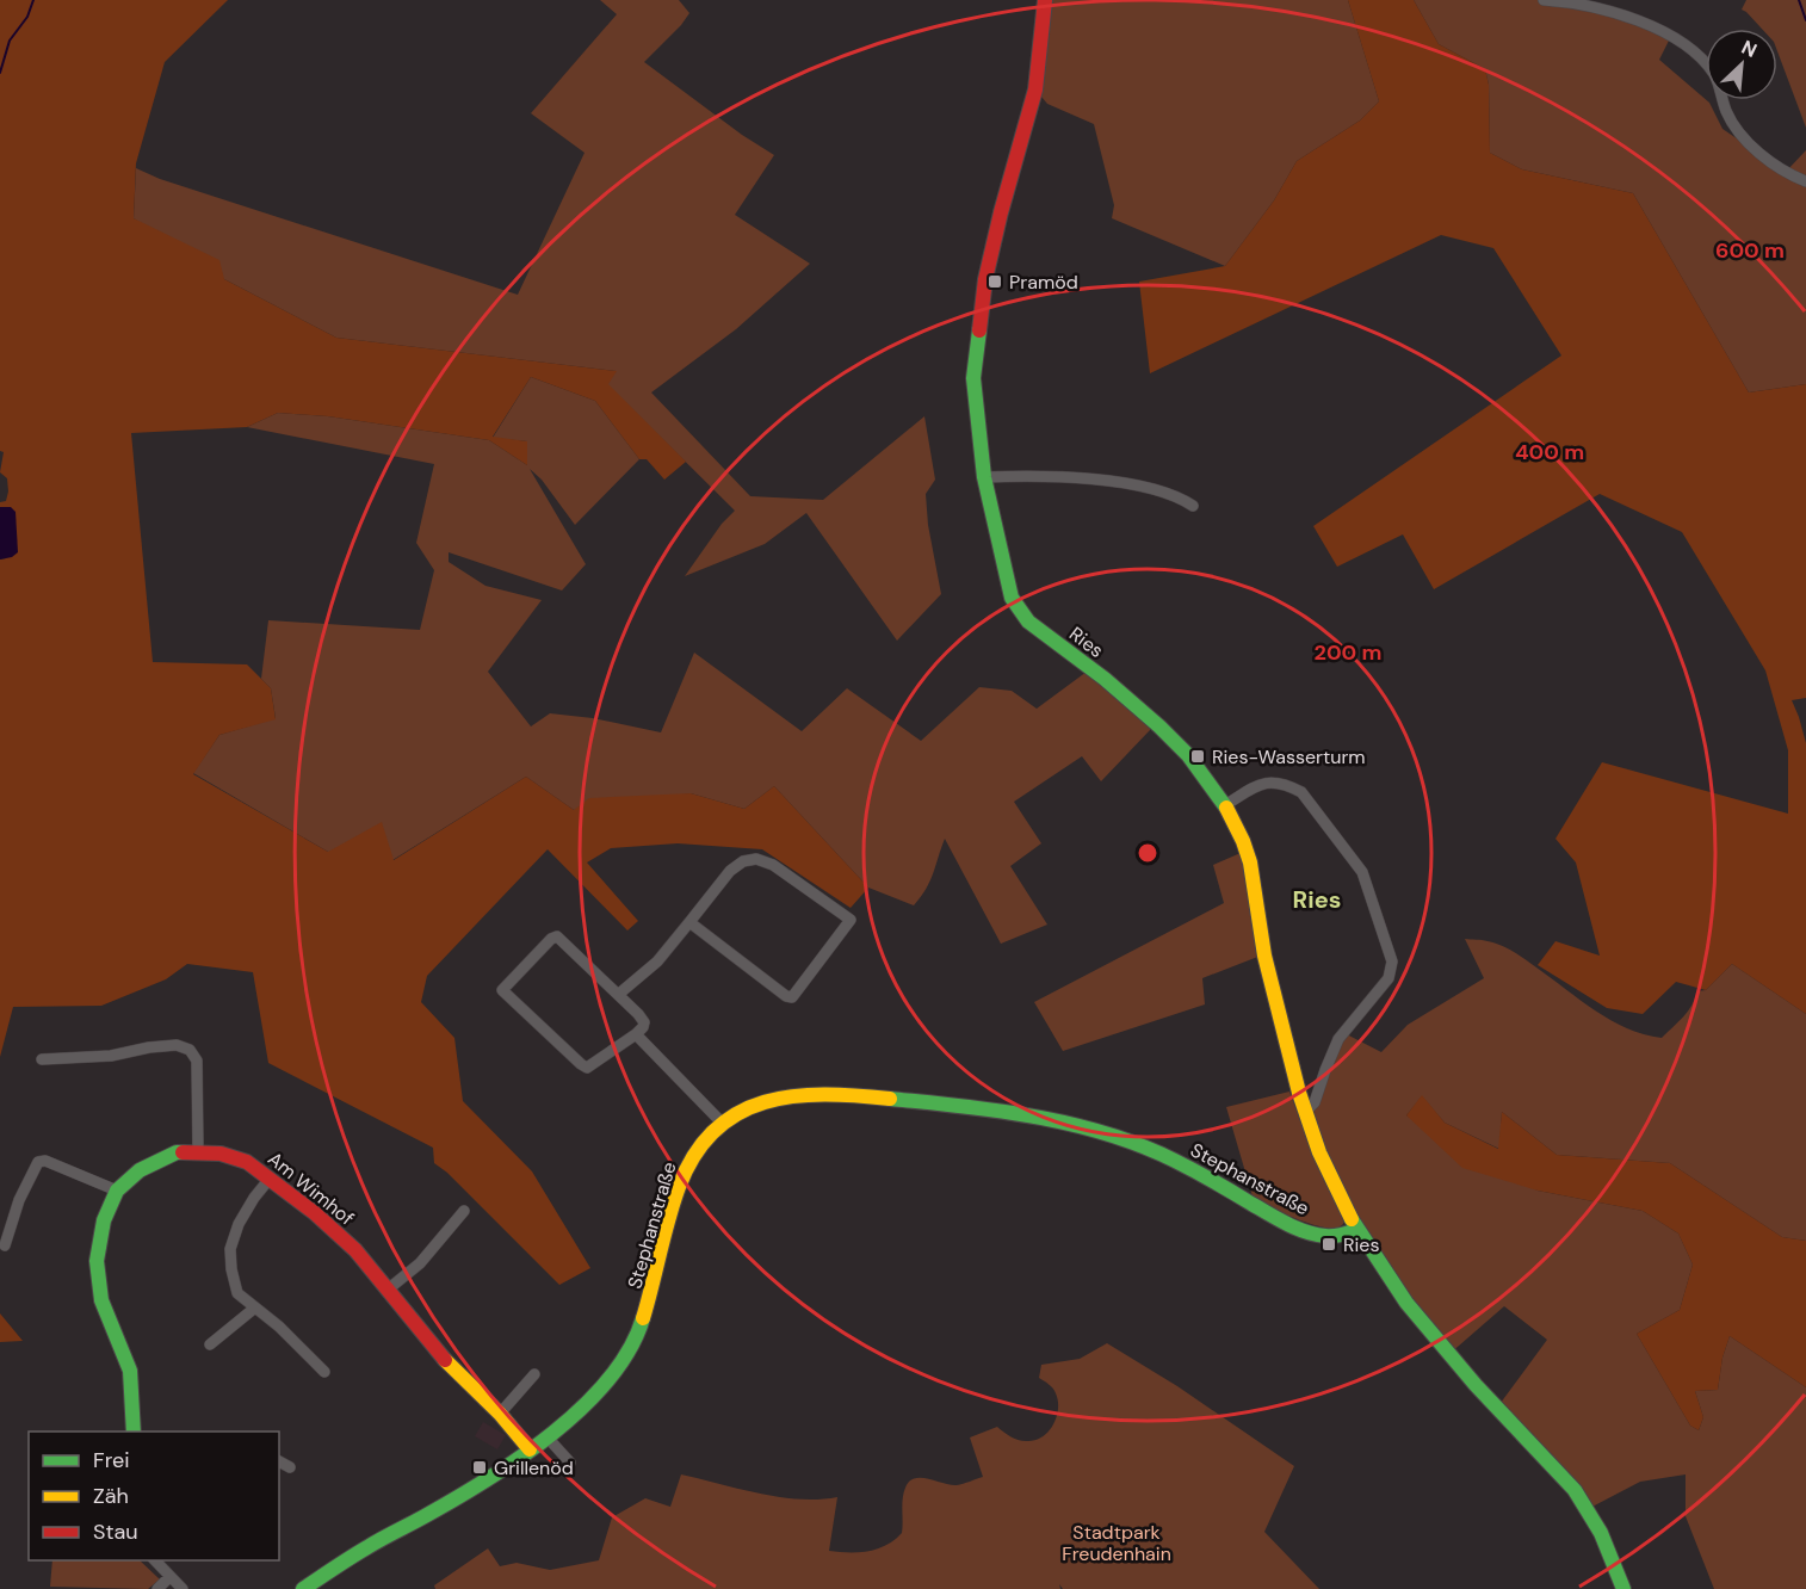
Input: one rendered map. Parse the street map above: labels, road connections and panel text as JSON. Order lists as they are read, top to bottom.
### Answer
{
  "streets": {
    "street": ["Ries", "Stephanstraße", "Am Wimhof"]
  },
  "crossings": [
    ["Ries", "Stephanstraße"],
    ["Stephanstraße", "Am Wimhof"]
  ],
  "districts": ["Ries"],
  "parks": ["Stadtpark Freudenhain"],
  "places": {
    "transit": [
      "Pramöd",
      "Ries-Wasserturm",
      "Ries",
      "Grillenöd"
    ]
  },
  "legend": ["Frei", "Zäh", "Stau"],
  "north": "top right",
  "rings": ["600 m", "400 m", "200 m"]
}
